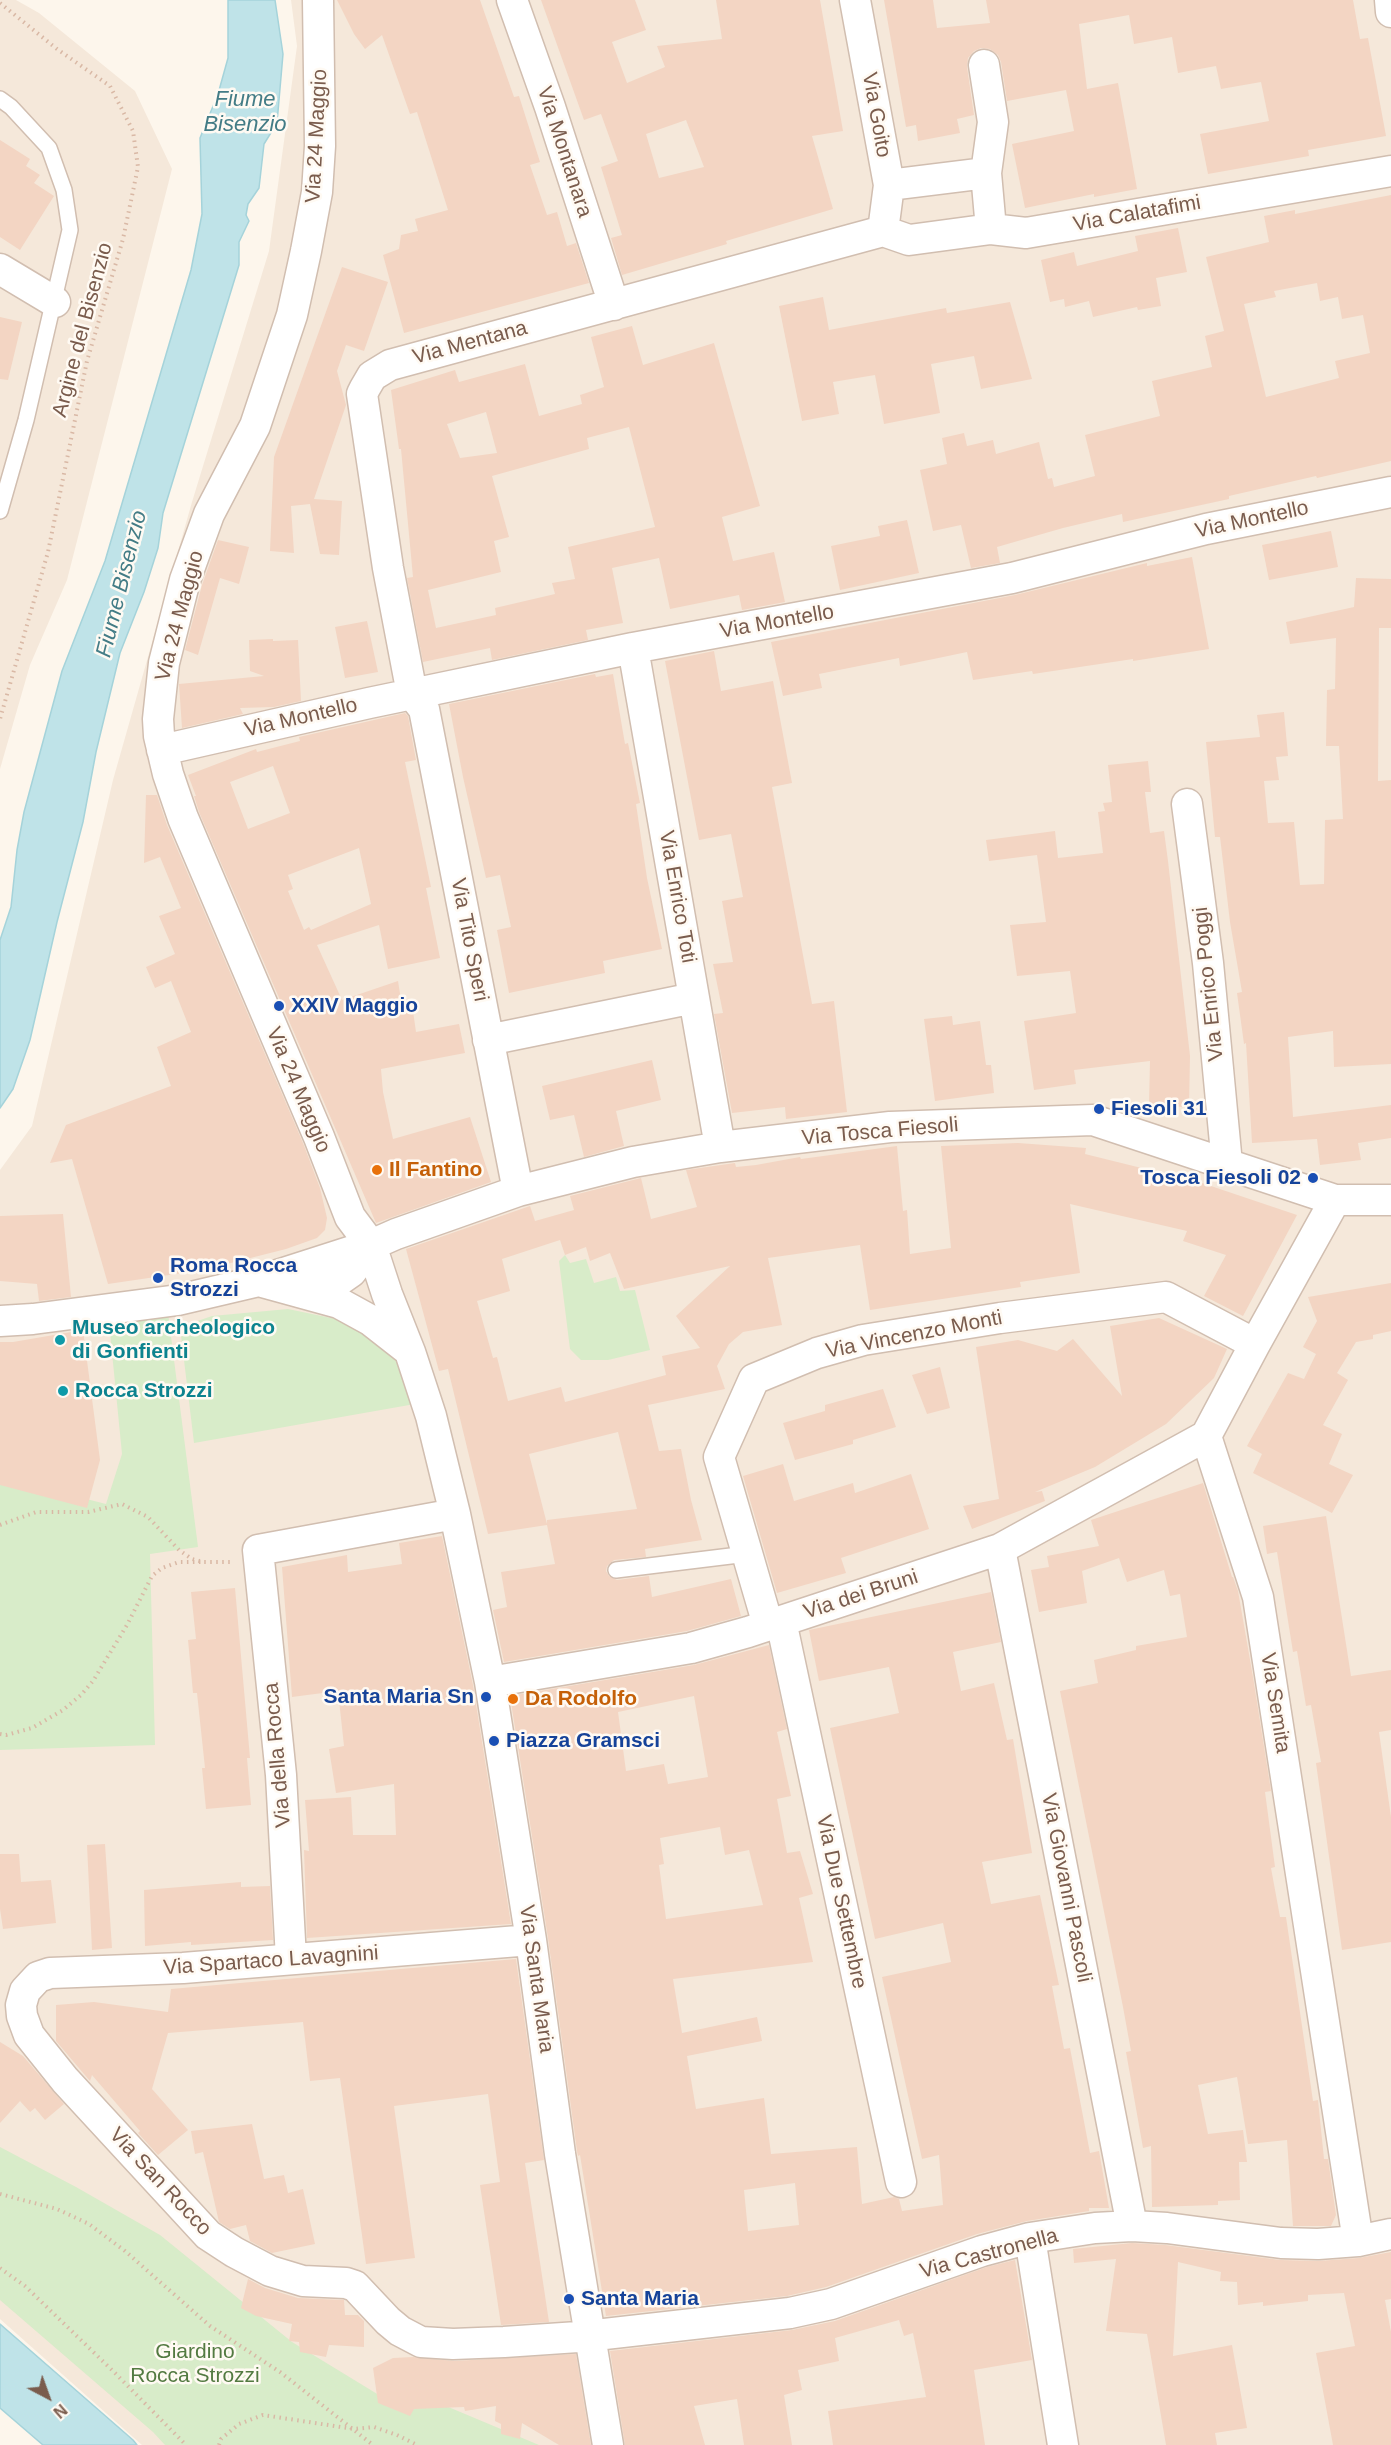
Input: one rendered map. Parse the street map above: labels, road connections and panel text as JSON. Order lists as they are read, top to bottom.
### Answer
{
  "streets": {
    "street": [
      "Via Goito",
      "Via 24 Maggio",
      "Via Montanara",
      "Via Calatafimi",
      "Via Mentana",
      "Via Montello",
      "Via Enrico Toti",
      "Via Tito Speri",
      "Via Enrico Poggi",
      "Via Tosca Fiesoli",
      "Via Vincenzo Monti",
      "Via dei Bruni",
      "Via Semita",
      "Via della Rocca",
      "Via Giovanni Pascoli",
      "Via Due Settembre",
      "Via Spartaco Lavagnini",
      "Via Santa Maria",
      "Via San Rocco",
      "Via Castronella"
    ],
    "path": ["Argine del Bisenzio"]
  },
  "crossings": [
    ["Via Goito", "Via Calatafimi"],
    ["Via Goito", "Via Mentana"],
    ["Via 24 Maggio", "Via Montello"],
    ["Via 24 Maggio", "Via Tosca Fiesoli"],
    ["Via 24 Maggio", "Via Santa Maria"],
    ["Via Montanara", "Via Mentana"],
    ["Via Calatafimi", "Via Mentana"],
    ["Via Mentana", "Via Montello"],
    ["Via Mentana", "Via Tito Speri"],
    ["Via Montello", "Via Enrico Toti"],
    ["Via Montello", "Via Tito Speri"],
    ["Via Enrico Toti", "Via Tosca Fiesoli"],
    ["Via Tito Speri", "Via Tosca Fiesoli"],
    ["Via Enrico Poggi", "Via Tosca Fiesoli"],
    ["Via Vincenzo Monti", "Via dei Bruni"],
    ["Via Vincenzo Monti", "Via Due Settembre"],
    ["Via dei Bruni", "Via Semita"],
    ["Via dei Bruni", "Via Giovanni Pascoli"],
    ["Via dei Bruni", "Via Due Settembre"],
    ["Via dei Bruni", "Via Santa Maria"],
    ["Via Semita", "Via Castronella"],
    ["Via della Rocca", "Via Spartaco Lavagnini"],
    ["Via Giovanni Pascoli", "Via Castronella"],
    ["Via Spartaco Lavagnini", "Via Santa Maria"],
    ["Via Spartaco Lavagnini", "Via San Rocco"],
    ["Via Santa Maria", "Via San Rocco"],
    ["Via Santa Maria", "Via Castronella"],
    ["Via San Rocco", "Via Castronella"]
  ],
  "water": ["Fiume Bisenzio"],
  "parks": ["Giardino Rocca Strozzi"],
  "places": [
    "XXIV Maggio",
    "Fiesoli 31",
    "Il Fantino",
    "Tosca Fiesoli 02",
    "Roma Rocca Strozzi",
    "Museo archeologico di Gonfienti",
    "Rocca Strozzi",
    "Santa Maria Sn",
    "Da Rodolfo",
    "Piazza Gramsci",
    "Santa Maria"
  ],
  "north": "bottom right"
}
